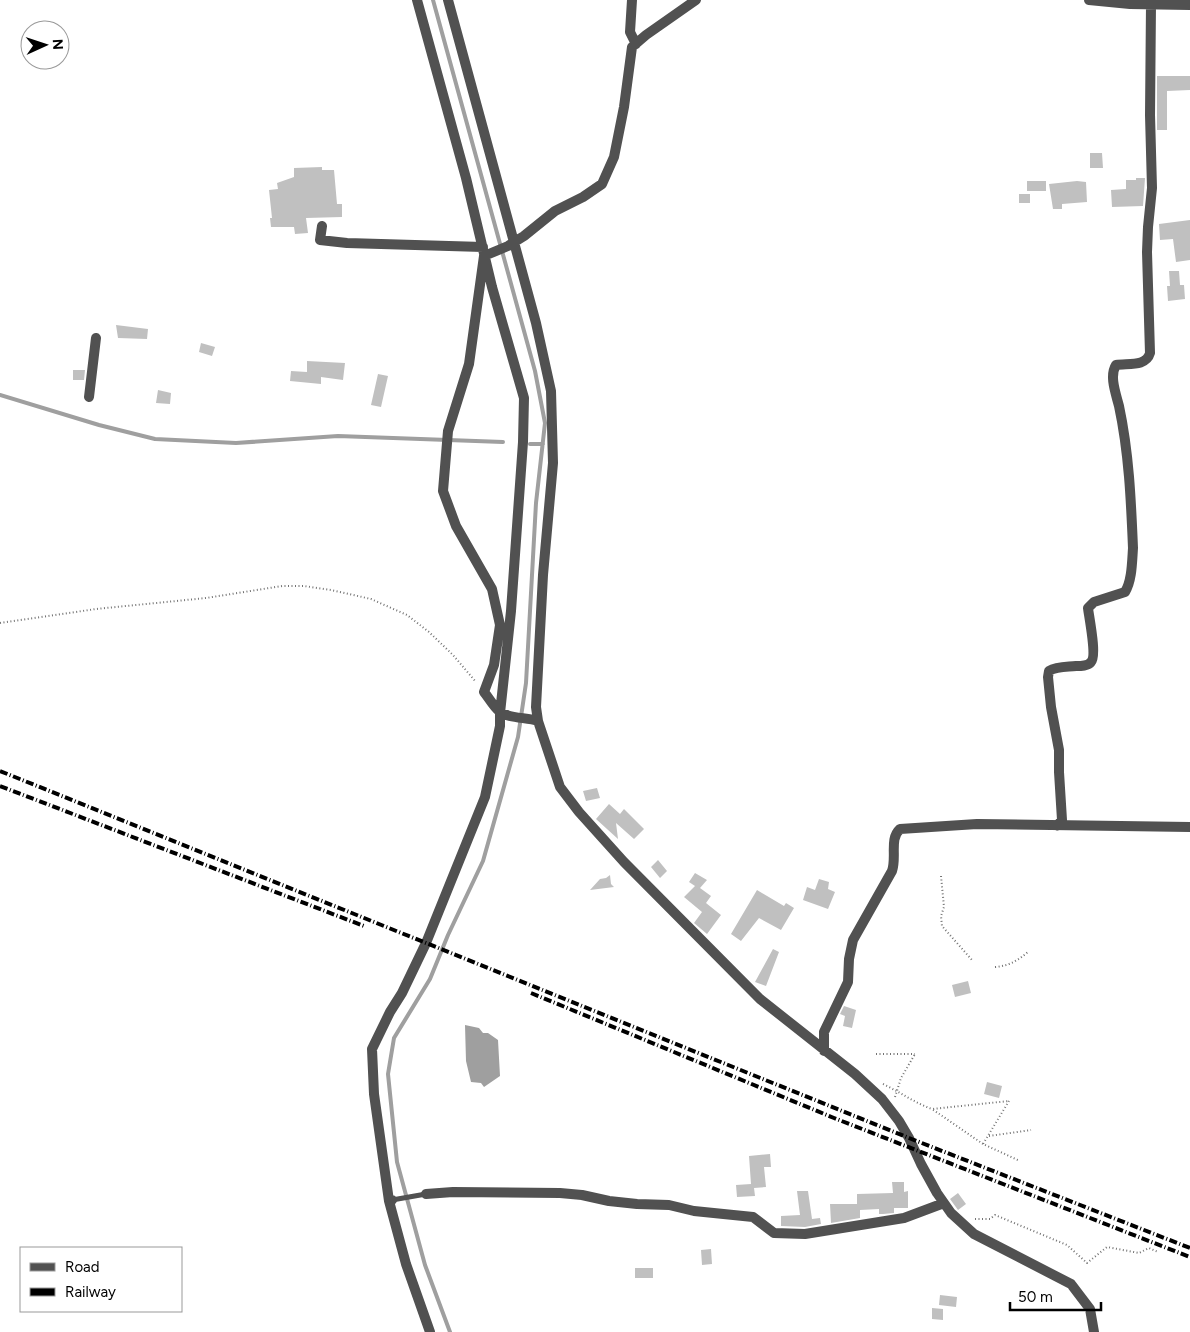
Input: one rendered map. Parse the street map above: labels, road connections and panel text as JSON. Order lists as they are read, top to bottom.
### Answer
{
  "legend": ["Road", "Railway"],
  "scale_bar": "50 m",
  "north": "right"
}
